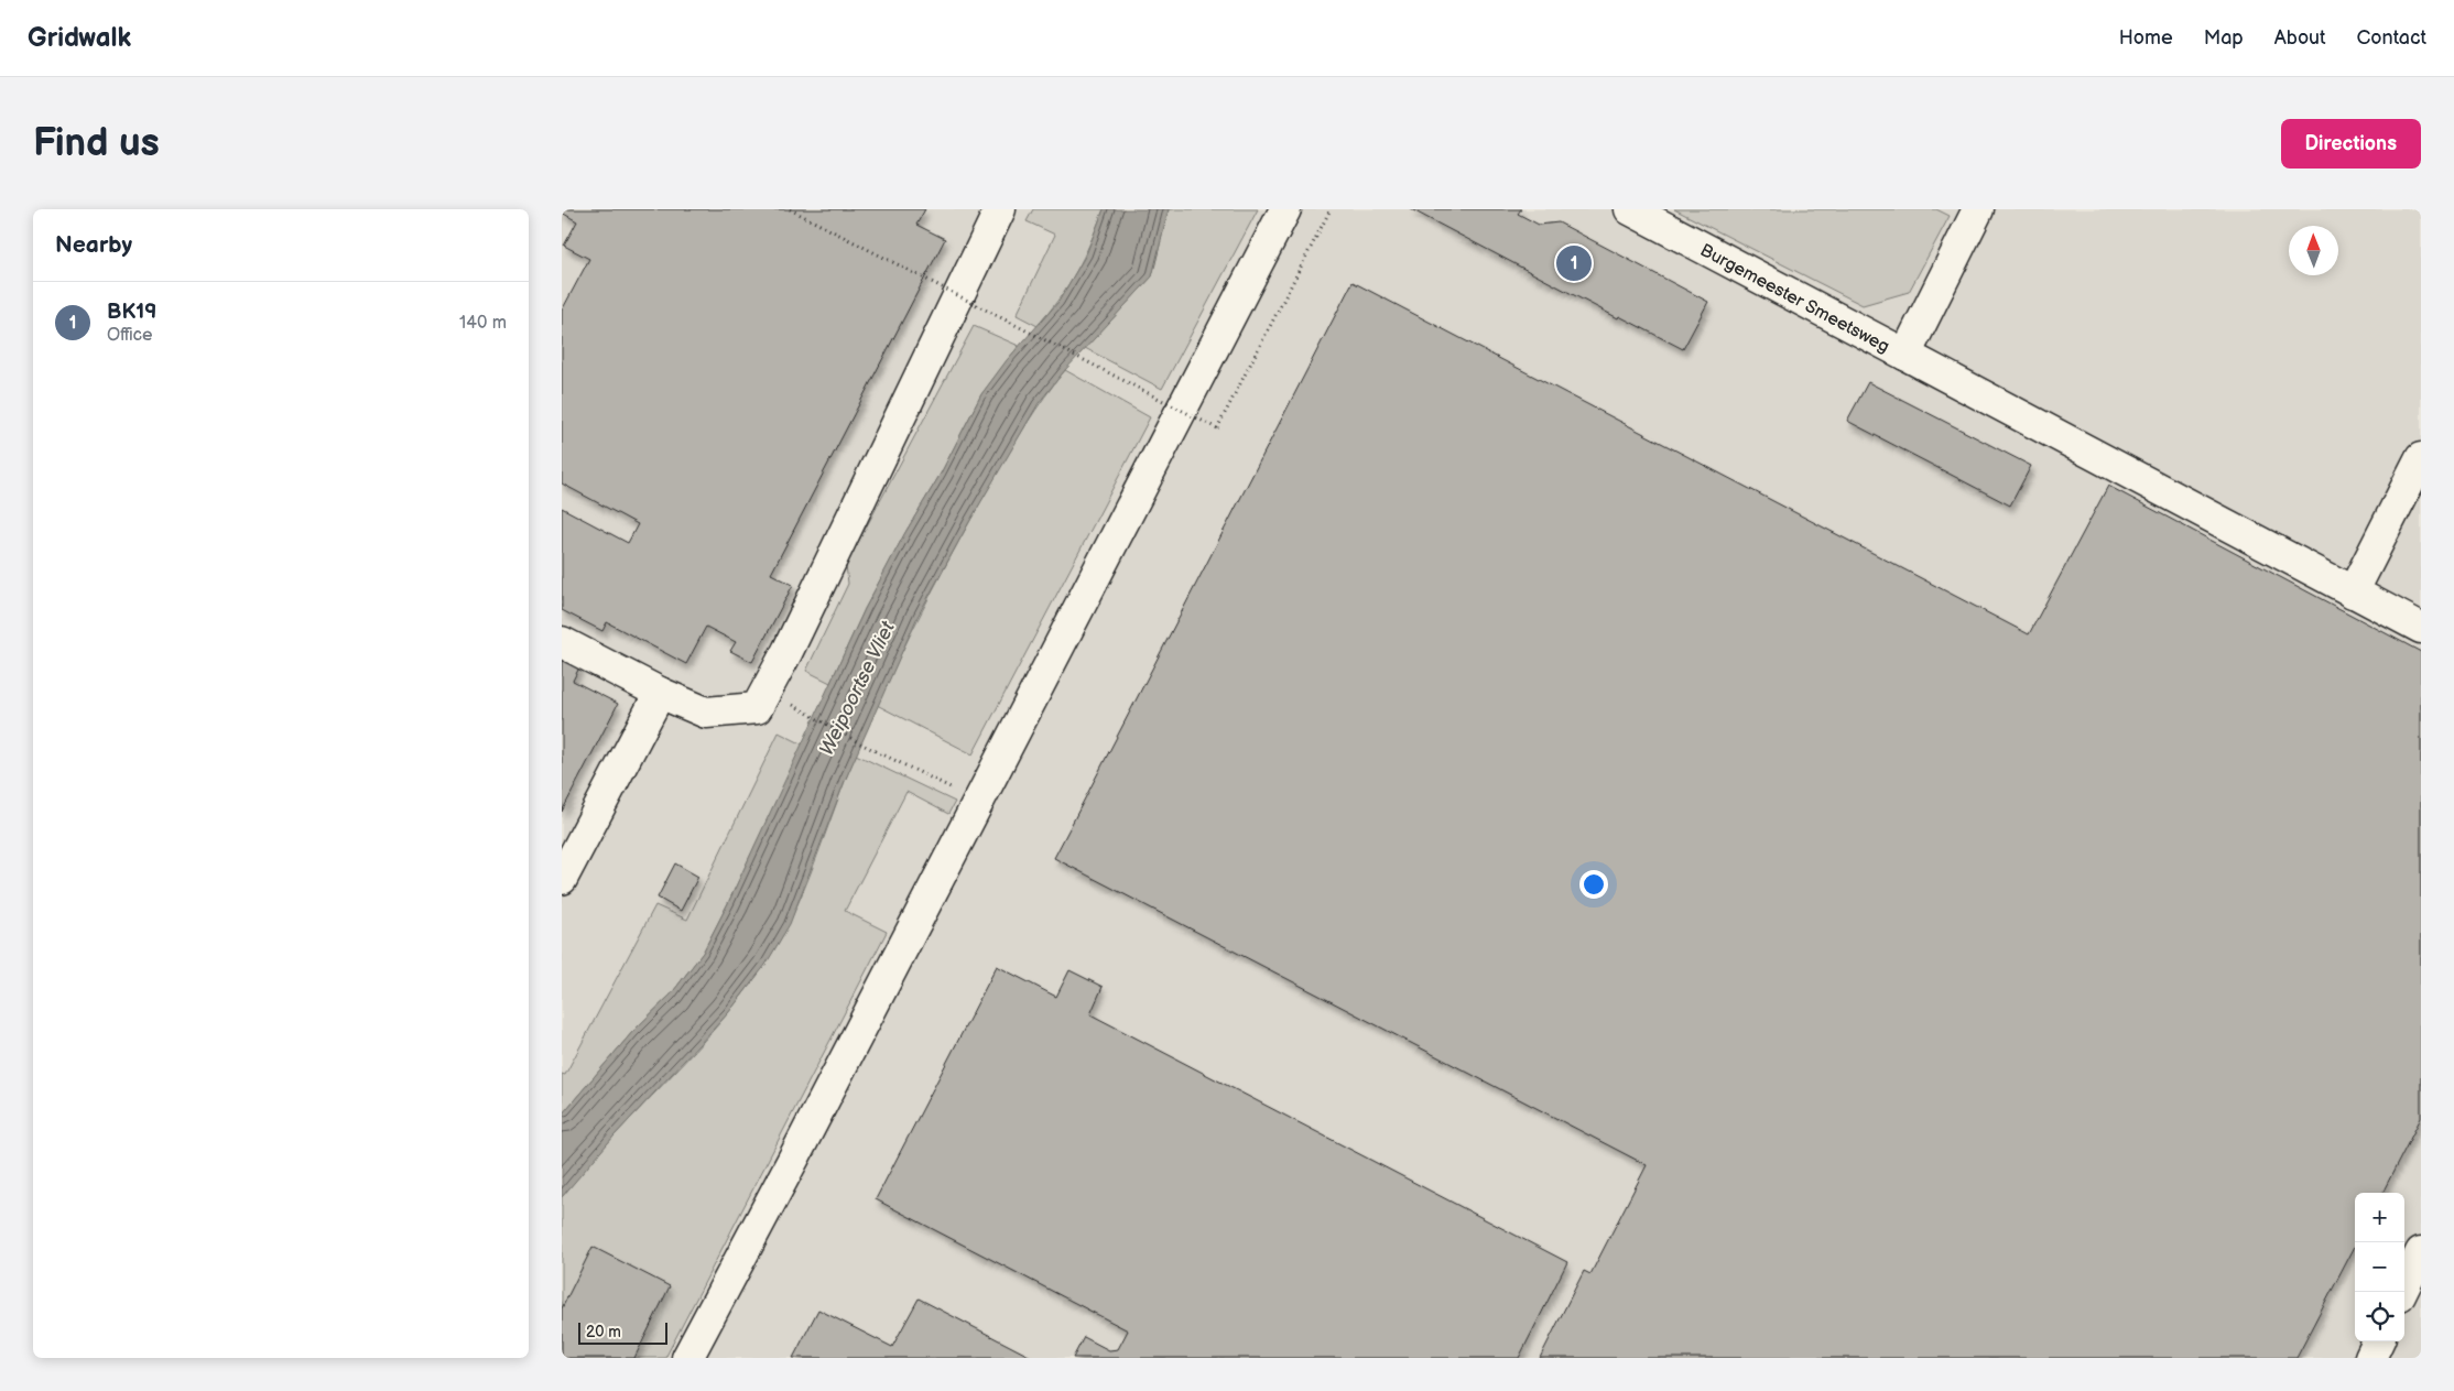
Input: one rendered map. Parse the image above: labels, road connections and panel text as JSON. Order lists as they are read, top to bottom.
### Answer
{
  "streets": {
    "lane": ["Burgemeester Smeetsweg"]
  },
  "water": ["Weipoortse Vliet"],
  "scale_bar": "20 m",
  "north": "top",
  "page": {
    "header": "Gridwalk",
    "nav": [
      "Home",
      "Map",
      "About",
      "Contact"
    ],
    "buttons": "Directions",
    "title": "Find us",
    "heading": "Nearby",
    "pins": "1",
    "list": [
      {
        "mark": "1",
        "name": "BK19",
        "note": "Office",
        "value": "140 m"
      }
    ],
    "map_buttons": ["+", "−"],
    "scale": "20 m"
  }
}
